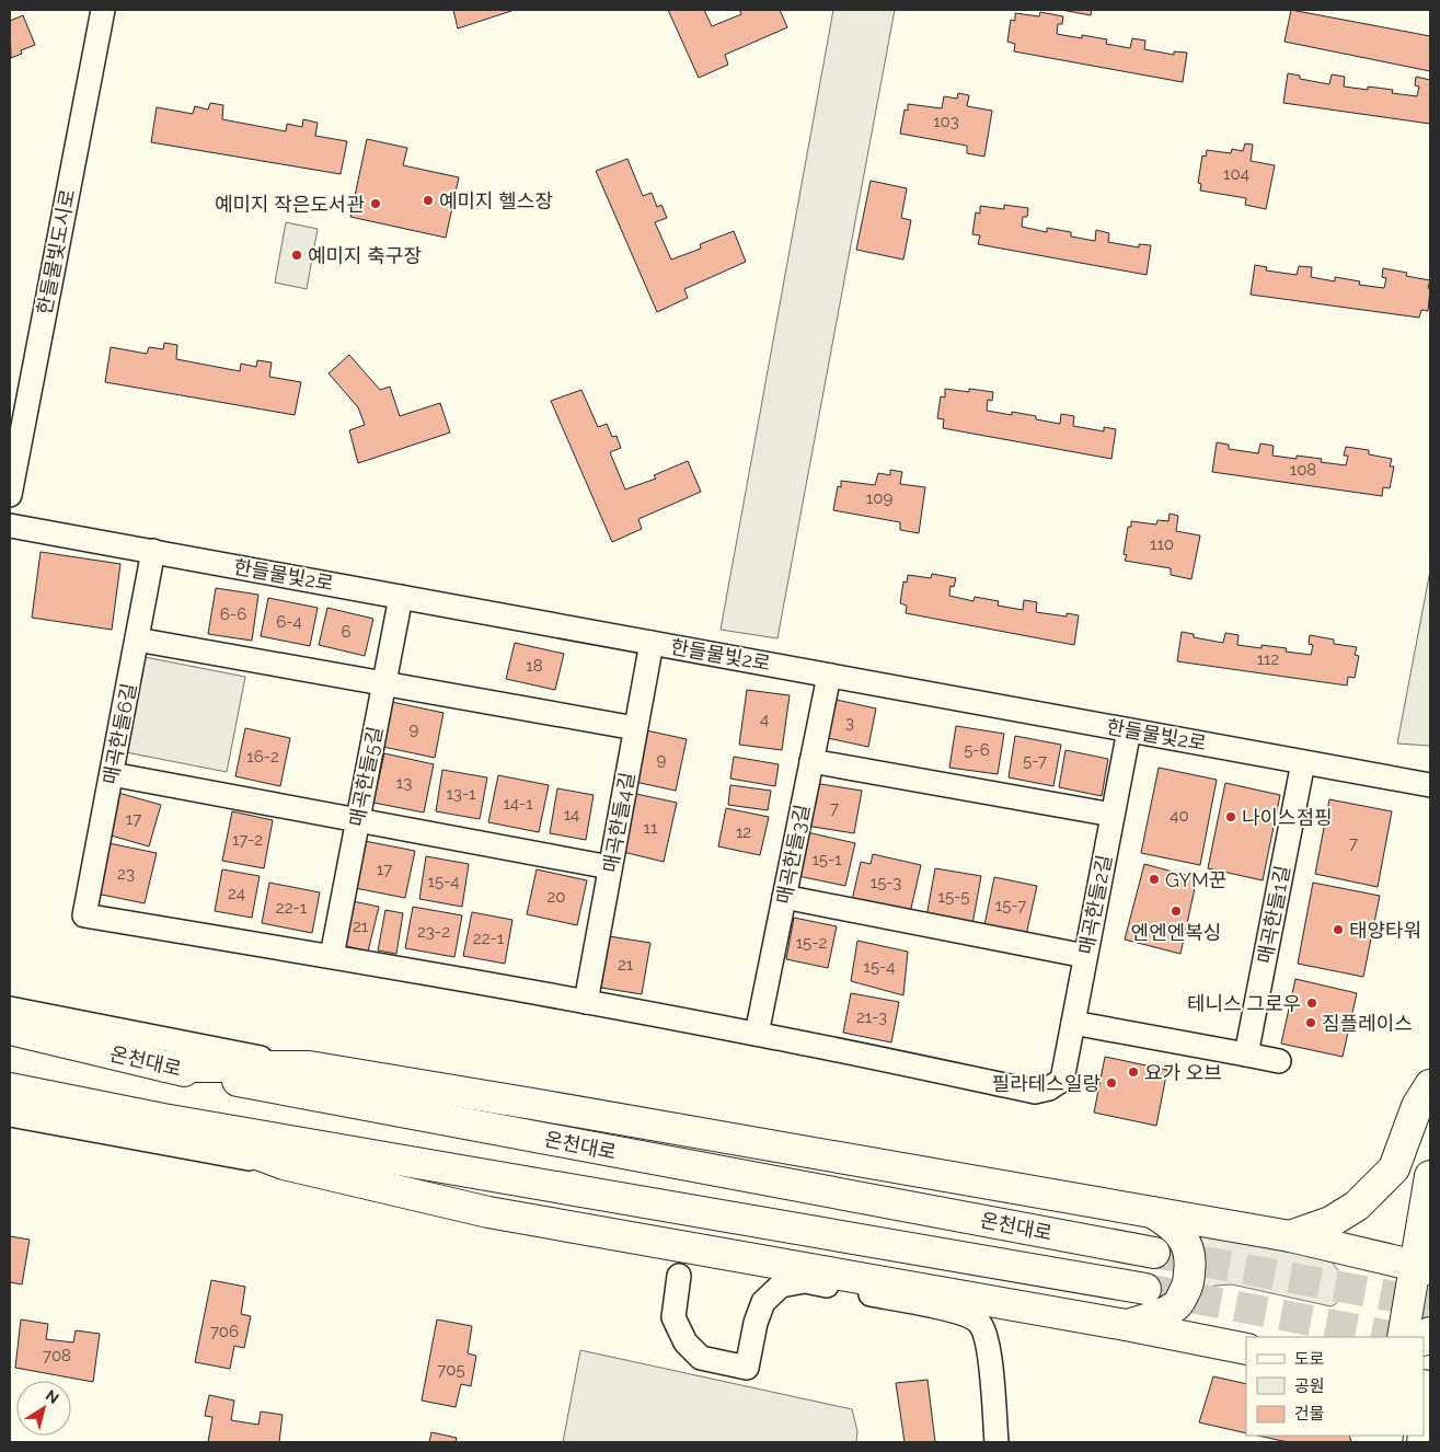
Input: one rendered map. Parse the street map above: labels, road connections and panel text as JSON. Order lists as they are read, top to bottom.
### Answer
{
  "streets": {
    "main road": ["온천대로"],
    "street": [
      "한들물빛도시로",
      "한들물빛2로",
      "매곡한들6길",
      "매곡한들5길",
      "매곡한들4길",
      "매곡한들3길",
      "매곡한들2길",
      "매곡한들1길"
    ]
  },
  "crossings": [
    ["한들물빛2로", "매곡한들6길"],
    ["한들물빛2로", "매곡한들5길"],
    ["한들물빛2로", "매곡한들4길"],
    ["한들물빛2로", "매곡한들3길"],
    ["한들물빛2로", "매곡한들2길"],
    ["한들물빛2로", "매곡한들1길"],
    ["매곡한들6길", "매곡한들5길"],
    ["매곡한들3길", "매곡한들2길"]
  ],
  "places": [
    "예미지 헬스장",
    "예미지 작은도서관",
    "예미지 축구장",
    "나이스점핑",
    "GYM꾼",
    "엔엔엔복싱",
    "태양타워",
    "테니스 그로우",
    "짐플레이스",
    "요가 오브",
    "필라테스일랑"
  ],
  "house_numbers": [
    "103",
    "104",
    "108",
    "109",
    "110",
    "6-6",
    "6-4",
    "6",
    "112",
    "18",
    "4",
    "3",
    "9",
    "5-6",
    "16-2",
    "9",
    "5-7",
    "13",
    "13-1",
    "14-1",
    "7",
    "14",
    "40",
    "17",
    "11",
    "12",
    "17-2",
    "7",
    "15-1",
    "17",
    "23",
    "15-4",
    "15-3",
    "24",
    "20",
    "15-5",
    "15-7",
    "22-1",
    "21",
    "23-2",
    "22-1",
    "15-2",
    "21",
    "15-4",
    "21-3",
    "706",
    "708",
    "705"
  ],
  "legend": ["도로", "공원", "건물"],
  "north": "top right"
}
